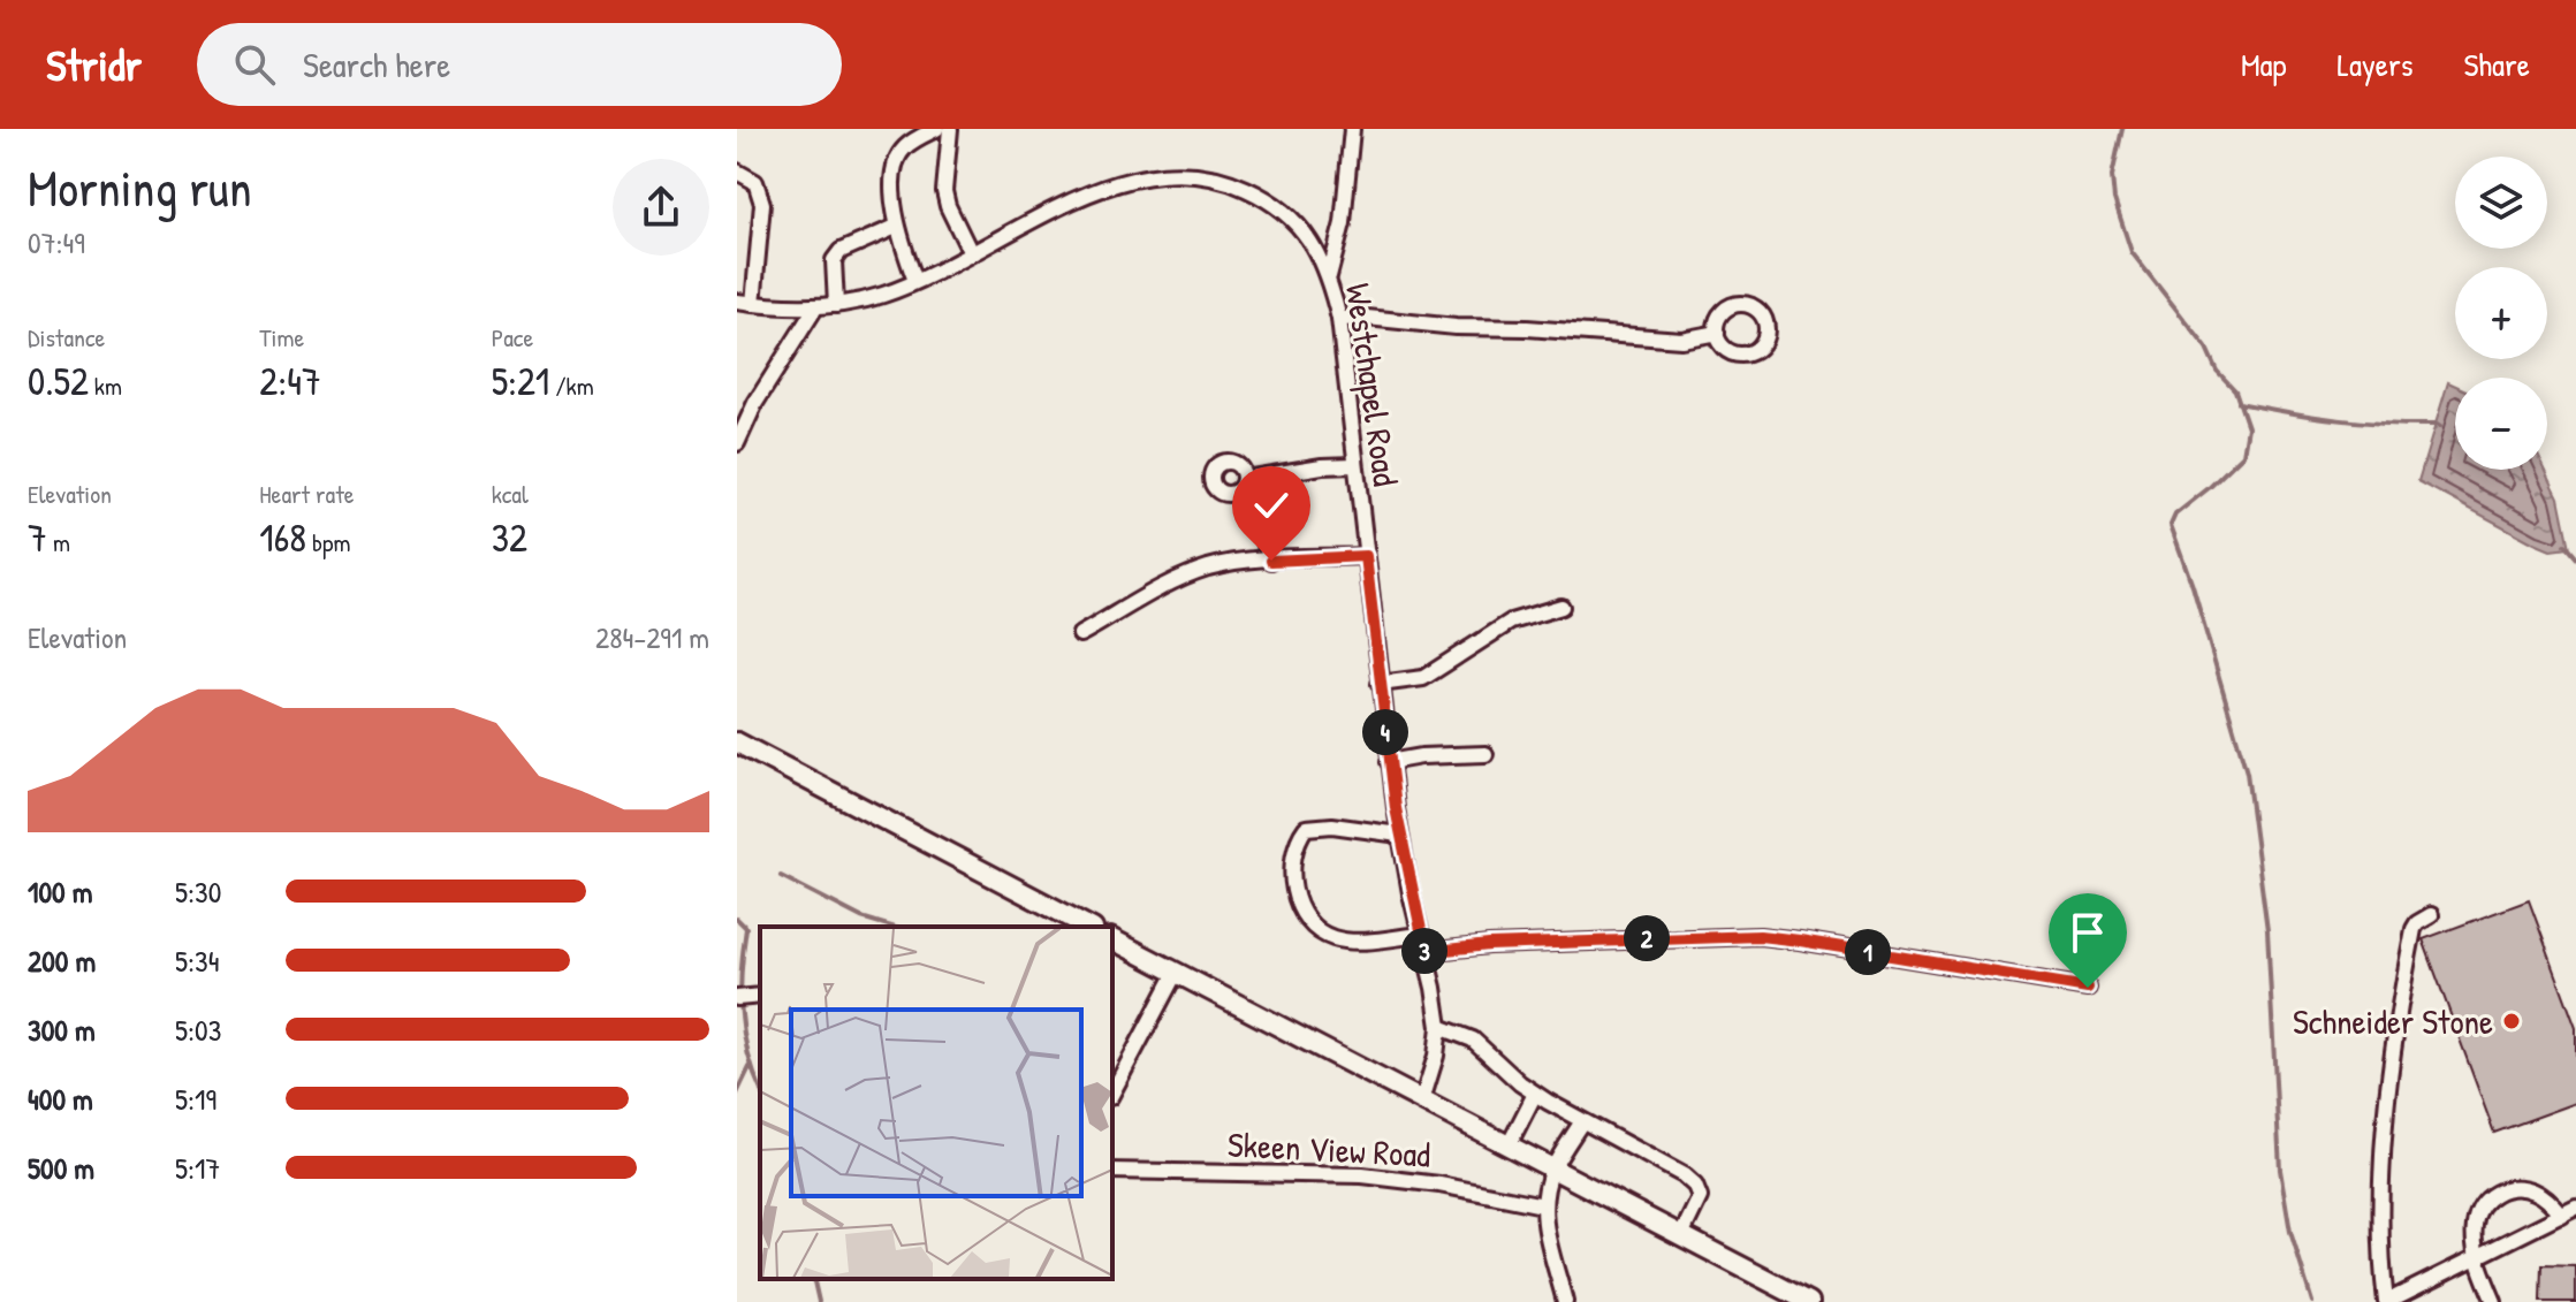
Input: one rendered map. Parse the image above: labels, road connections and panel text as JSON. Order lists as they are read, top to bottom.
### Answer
{
  "streets": {
    "street": ["Westchapel Road", "Skeen View Road"]
  },
  "places": ["Schneider Stone"],
  "page": {
    "header": "Stridr",
    "search": "Search here",
    "nav": ["Map", "Layers", "Share"],
    "heading": ["Morning run", "07:49"],
    "map_buttons": ["+", "−"],
    "stats": [
      ["Distance", "0.52 km"],
      ["Time", "2:47"],
      ["Pace", "5:21 /km"],
      ["Elevation", "7 m"],
      ["Heart rate", "168 bpm"],
      ["kcal", "32"]
    ],
    "chart": ["Elevation", "284–291 m"],
    "pins": [
      "4",
      "2",
      "3",
      "1"
    ],
    "list": [
      {
        "name": "100 m",
        "note": "5:30"
      },
      {
        "name": "200 m",
        "note": "5:34"
      },
      {
        "name": "300 m",
        "note": "5:03"
      },
      {
        "name": "400 m",
        "note": "5:19"
      },
      {
        "name": "500 m",
        "note": "5:17"
      }
    ]
  }
}
